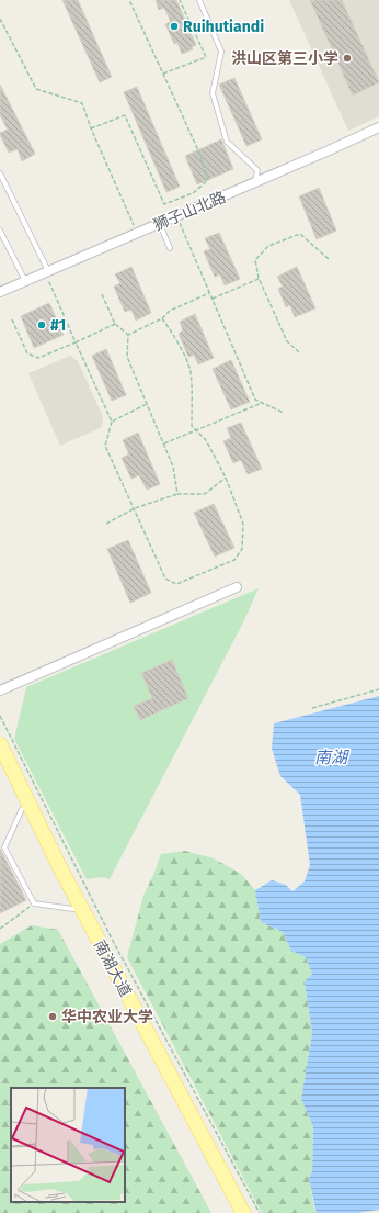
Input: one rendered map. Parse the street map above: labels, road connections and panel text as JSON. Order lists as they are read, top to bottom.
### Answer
{
  "streets": {
    "main road": ["南湖大道"],
    "street": ["狮子山北路"]
  },
  "water": ["南湖"],
  "places": [
    "Ruihutiandi",
    "洪山区第三小学",
    "#1",
    "华中农业大学"
  ]
}
